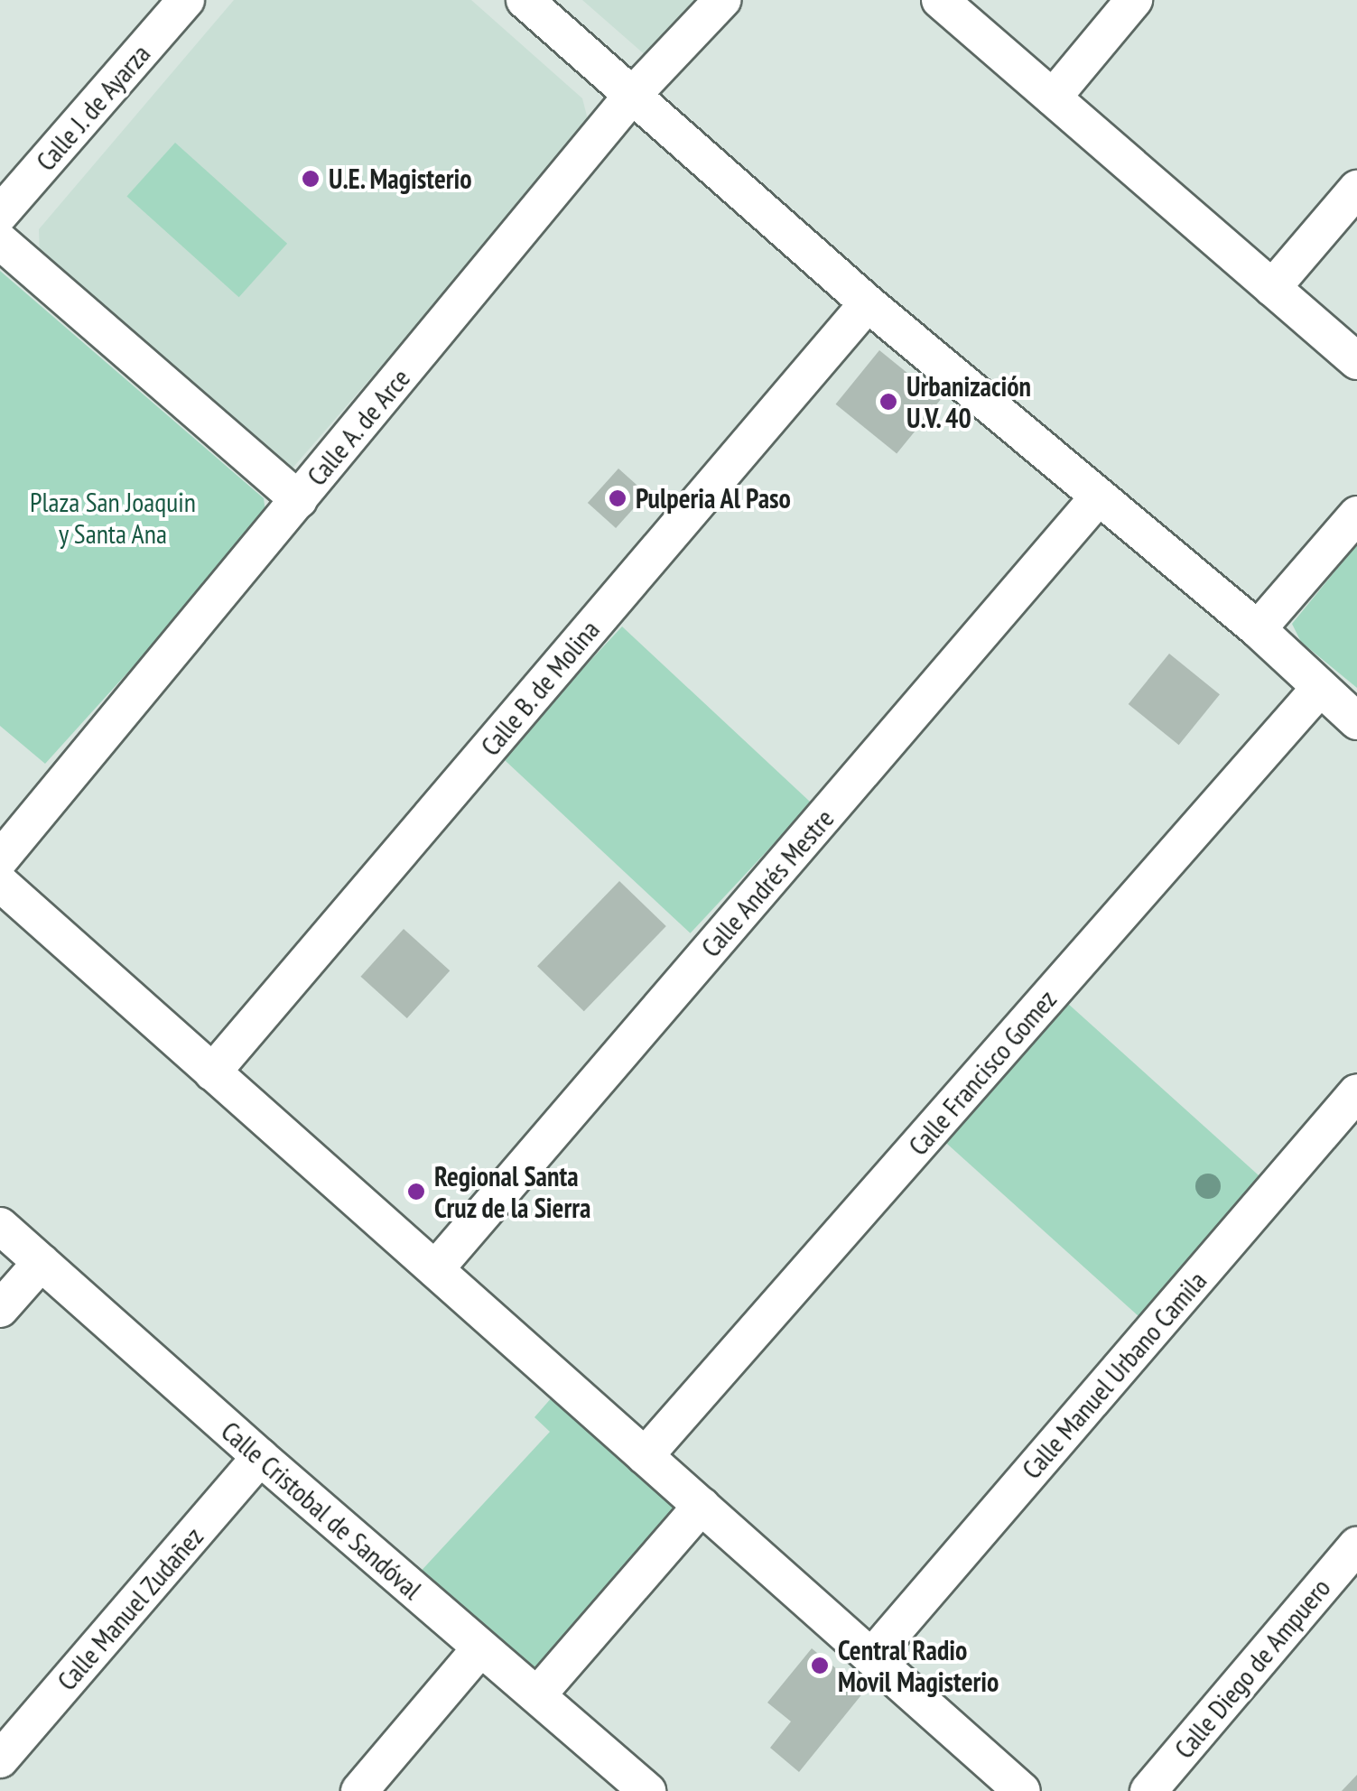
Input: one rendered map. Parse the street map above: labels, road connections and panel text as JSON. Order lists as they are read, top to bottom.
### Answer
{
  "streets": {
    "street": [
      "Calle J. de Ayarza",
      "Calle A. de Arce",
      "Calle B. de Molina",
      "Calle Andrés Mestre",
      "Calle Francisco Gomez",
      "Calle Manuel Urbano Camila",
      "Calle Cristobal de Sandóval",
      "Calle Manuel Zudañez",
      "Calle Diego de Ampuero"
    ]
  },
  "crossings": [
    ["Calle Cristobal de Sandóval", "Calle Manuel Zudañez"]
  ],
  "parks": ["Plaza San Joaquin y Santa Ana"],
  "places": [
    "U.E. Magisterio",
    "Urbanización U.V. 40",
    "Pulperia Al Paso",
    "Regional Santa Cruz de la Sierra",
    "Central Radio Movil Magisterio"
  ]
}
